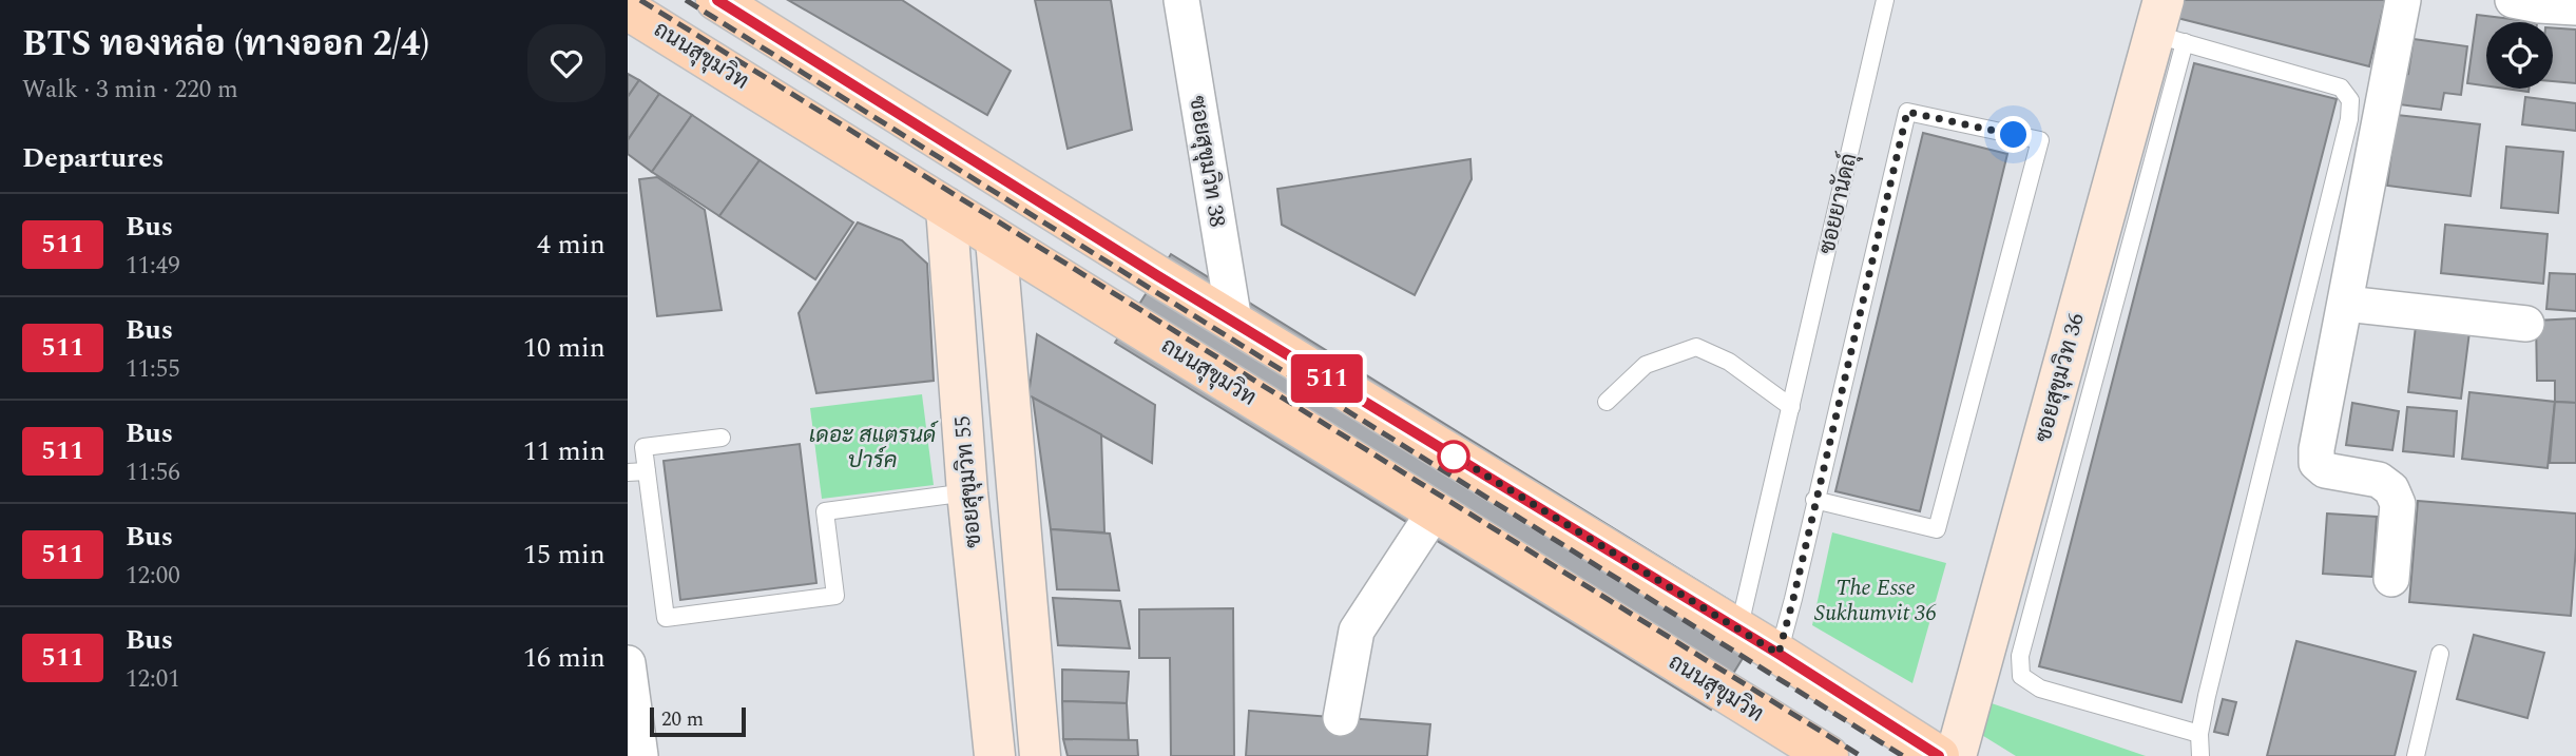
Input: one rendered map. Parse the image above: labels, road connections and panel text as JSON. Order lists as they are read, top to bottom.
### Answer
{
  "streets": {
    "main road": ["ถนนสุขุมวิท", "ซอยสุขุมวิท 36", "ซอยสุขุมวิท 55"],
    "street": ["ซอยสุขุมวิท 38"],
    "lane": ["ซอยยานัดถุ์"]
  },
  "crossings": [
    ["ถนนสุขุมวิท", "ซอยสุขุมวิท 55"]
  ],
  "parks": ["เดอะ สแตรนด์ ปาร์ค", "The Esse Sukhumvit 36"],
  "lines": ["bus line 511"],
  "scale_bar": "20 m",
  "page": {
    "heading": [
      ["BTS ทองหล่อ (ทางออก 2/4)", "Walk · 3 min · 220 m"],
      "Departures"
    ],
    "on_map": "511",
    "list": [
      {
        "mark": "511",
        "name": "Bus",
        "note": "11:49",
        "value": "4 min"
      },
      {
        "mark": "511",
        "name": "Bus",
        "note": "11:55",
        "value": "10 min"
      },
      {
        "mark": "511",
        "name": "Bus",
        "note": "11:56",
        "value": "11 min"
      },
      {
        "mark": "511",
        "name": "Bus",
        "note": "12:00",
        "value": "15 min"
      },
      {
        "mark": "511",
        "name": "Bus",
        "note": "12:01",
        "value": "16 min"
      }
    ],
    "scale": "20 m"
  }
}
